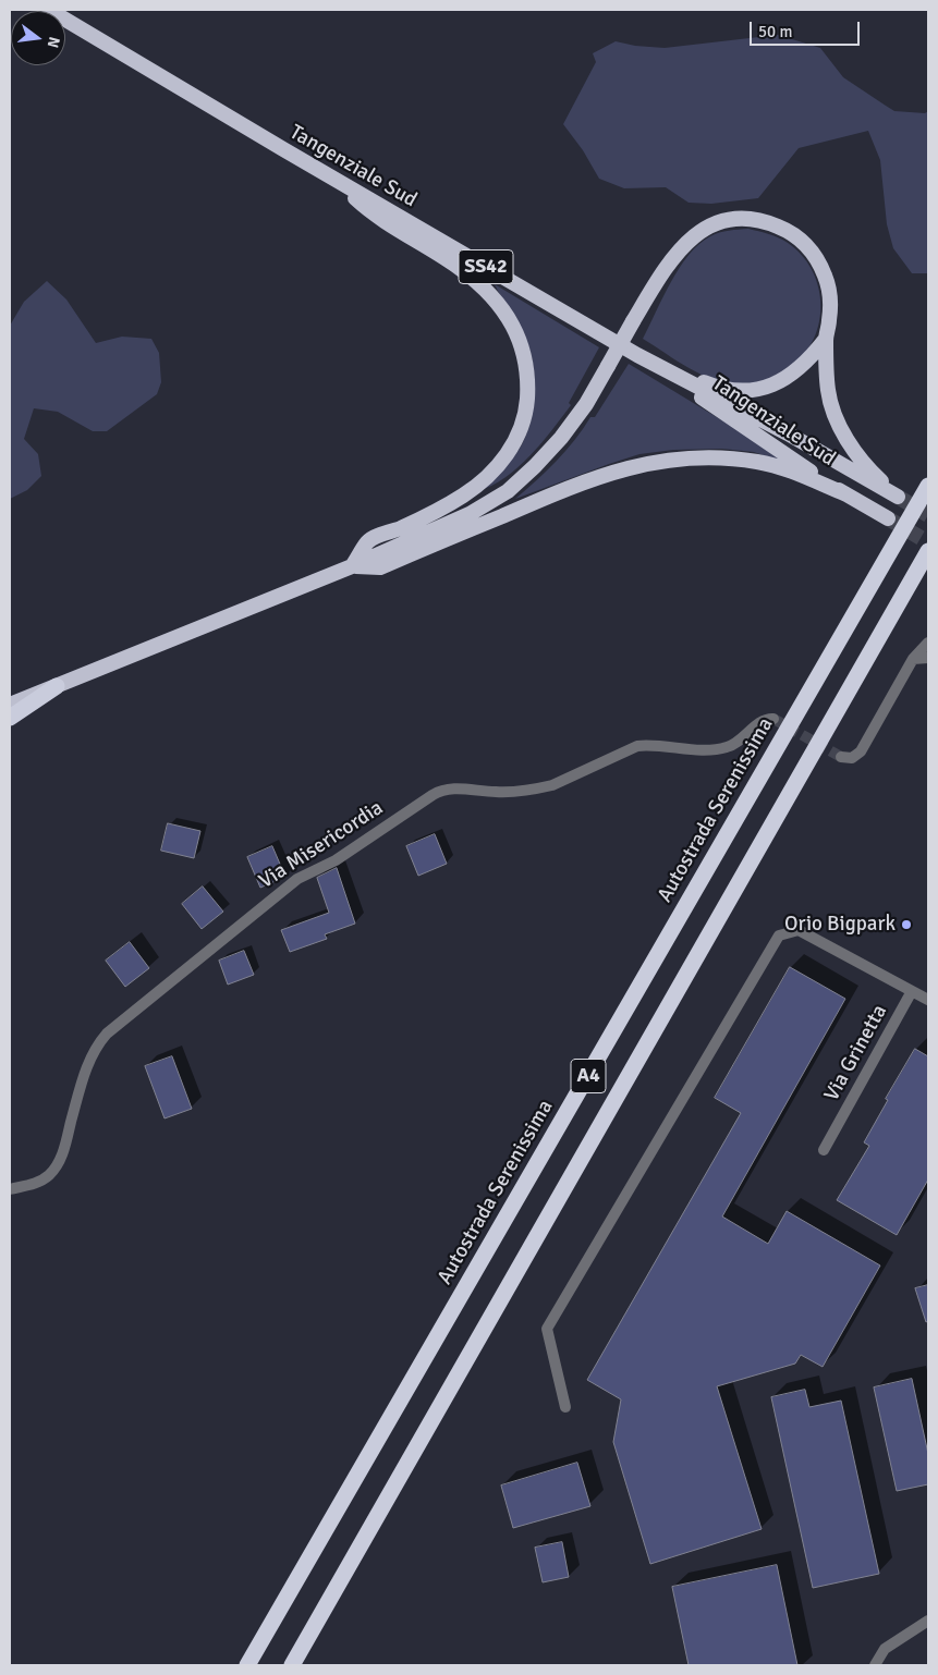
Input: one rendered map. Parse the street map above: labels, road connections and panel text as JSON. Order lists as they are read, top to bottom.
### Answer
{
  "streets": {
    "highway": [
      "Tangenziale Sud",
      "SS42",
      "Autostrada Serenissima",
      "A4"
    ],
    "street": ["Via Misericordia", "Via Grinetta"]
  },
  "places": ["Orio Bigpark"],
  "scale_bar": "50 m",
  "north": "right"
}
